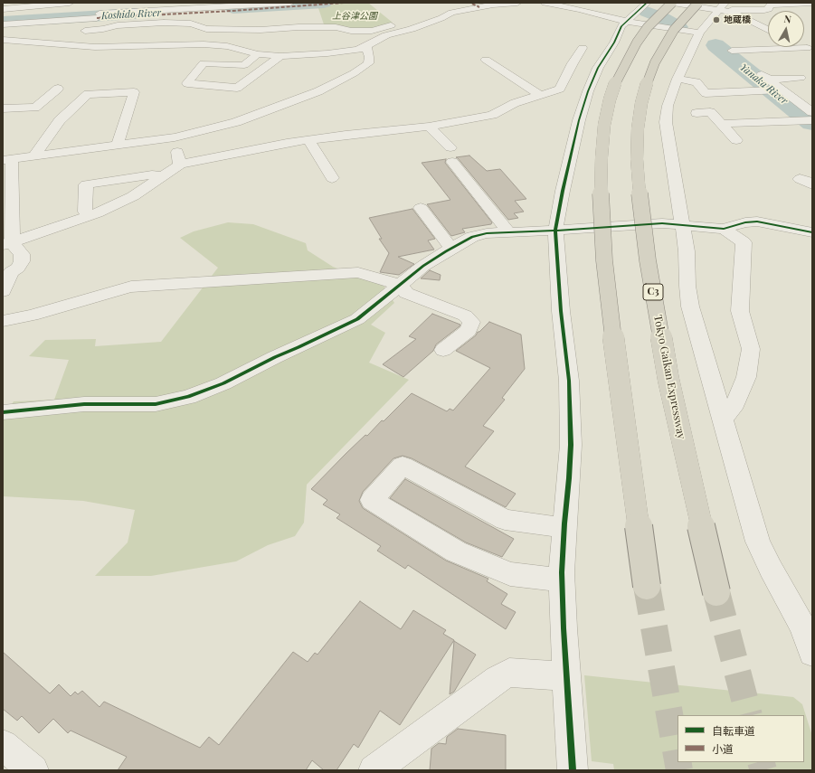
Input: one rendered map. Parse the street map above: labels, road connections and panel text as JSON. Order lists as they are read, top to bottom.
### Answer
{
  "streets": {
    "highway": ["C3", "Tokyo Gaikan Expressway"]
  },
  "water": ["Koshido River", "Yanaka River"],
  "parks": ["上谷津公園"],
  "places": ["地蔵橋"],
  "legend": ["自転車道", "小道"],
  "north": "top"
}
